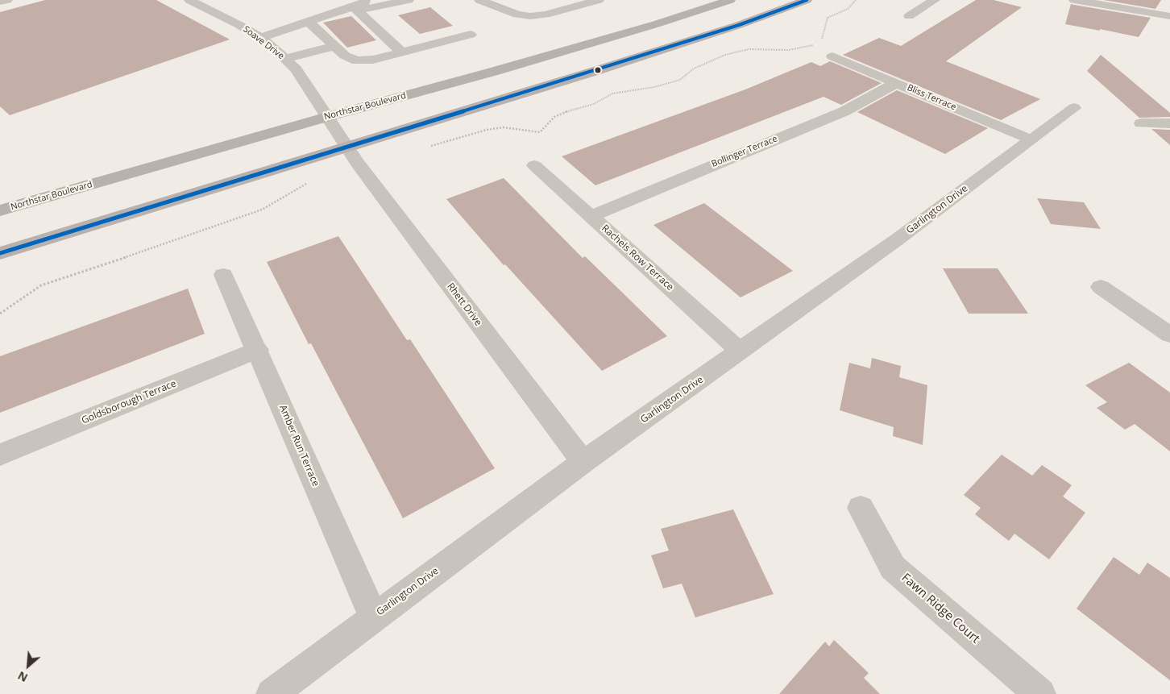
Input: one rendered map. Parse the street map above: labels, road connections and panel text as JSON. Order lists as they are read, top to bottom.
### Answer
{
  "streets": {
    "main road": ["Northstar Boulevard"],
    "street": [
      "Soave Drive",
      "Bliss Terrace",
      "Bollinger Terrace",
      "Garlington Drive",
      "Rachels Row Terrace",
      "Rhett Drive",
      "Goldsborough Terrace",
      "Amber Run Terrace",
      "Fawn Ridge Court"
    ]
  },
  "crossings": [
    ["Soave Drive", "Northstar Boulevard"],
    ["Soave Drive", "Rhett Drive"],
    ["Bliss Terrace", "Bollinger Terrace"],
    ["Bliss Terrace", "Garlington Drive"],
    ["Bollinger Terrace", "Rachels Row Terrace"],
    ["Garlington Drive", "Rachels Row Terrace"],
    ["Garlington Drive", "Rhett Drive"],
    ["Garlington Drive", "Amber Run Terrace"],
    ["Goldsborough Terrace", "Amber Run Terrace"]
  ],
  "north": "bottom left"
}
